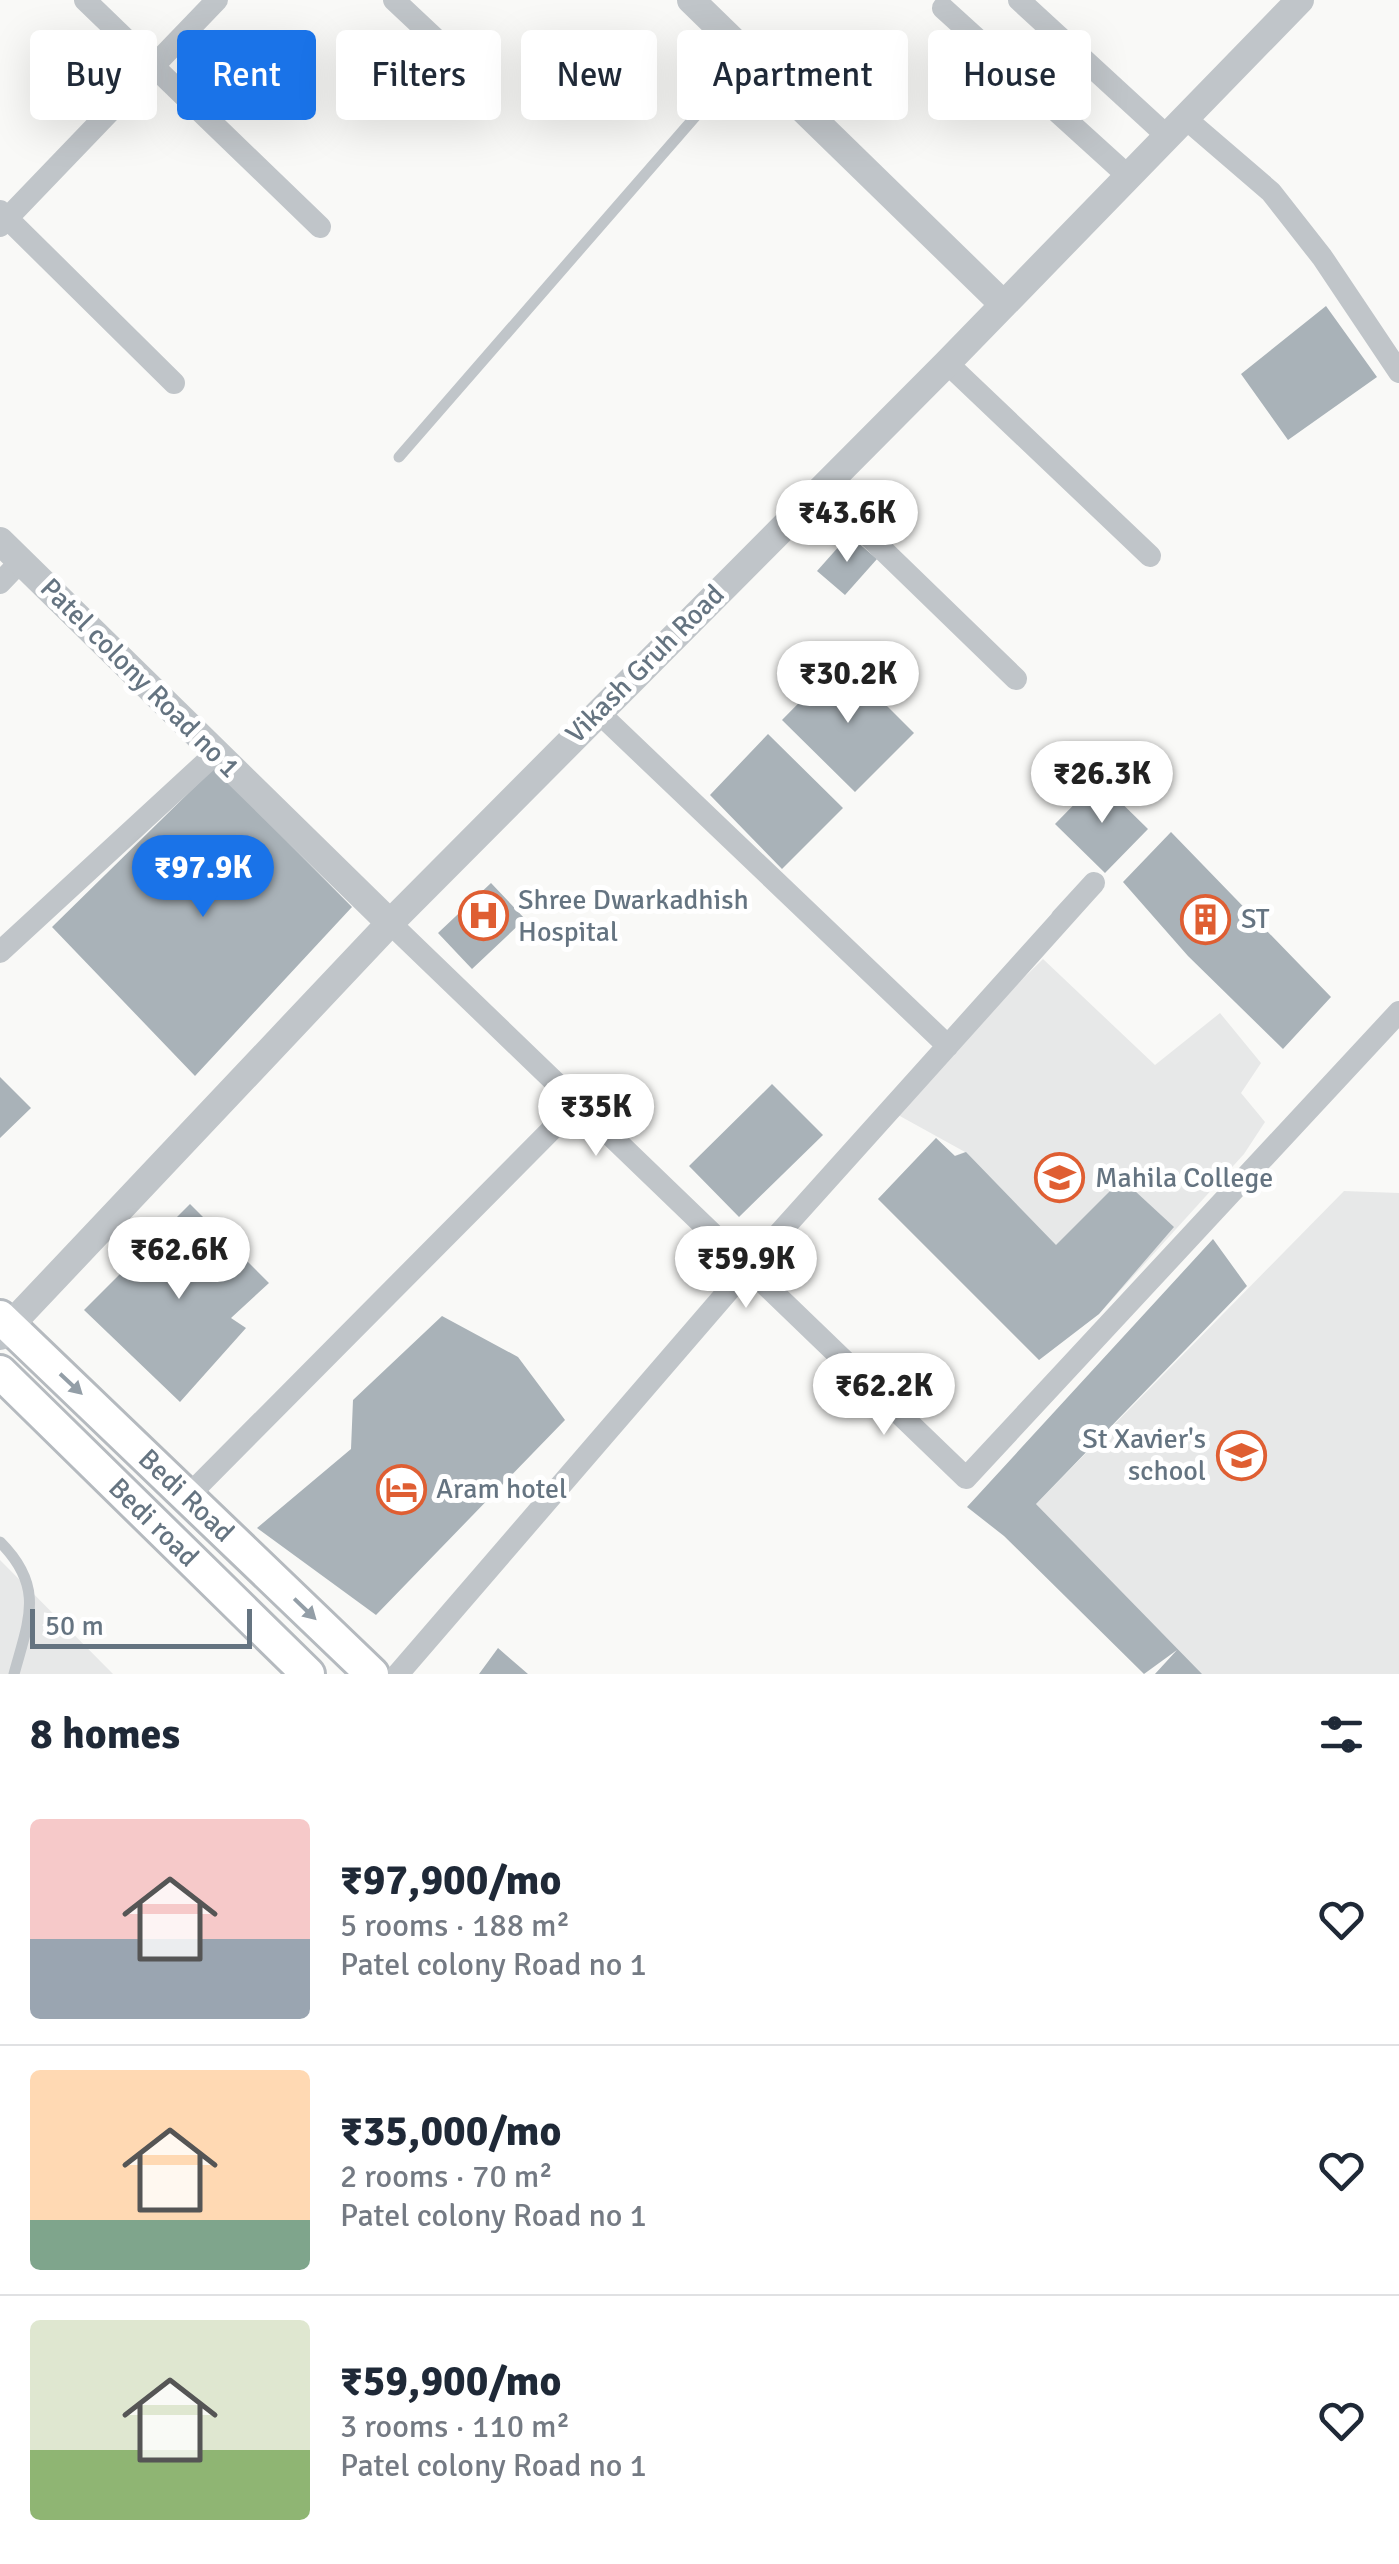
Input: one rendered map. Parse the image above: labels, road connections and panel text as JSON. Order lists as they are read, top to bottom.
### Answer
{
  "streets": {
    "main road": ["Bedi Road", "Bedi road"],
    "street": ["Vikash Gruh Road", "Patel colony Road no 1"]
  },
  "crossings": [
    ["Vikash Gruh Road", "Patel colony Road no 1"],
    ["Vikash Gruh Road", "Bedi Road"]
  ],
  "one_way": ["Bedi Road"],
  "places": {
    "hospital": ["Shree Dwarkadhish Hospital"],
    "building": ["ST"],
    "school or university": ["Mahila College", "St Xavier's school"],
    "hotel": ["Aram hotel"]
  },
  "scale_bar": "50 m",
  "page": {
    "chip": [
      "Buy",
      "Rent",
      "Filters",
      "New",
      "Apartment",
      "House"
    ],
    "price": [
      "₹43.6K",
      "₹30.2K",
      "₹26.3K",
      "₹97.9K",
      "₹35K",
      "₹62.6K",
      "₹59.9K",
      "₹62.2K"
    ],
    "scale": "50 m",
    "heading": "8 homes",
    "list": [
      {
        "name": "₹97,900/mo",
        "note": "5 rooms · 188 m² · Patel colony Road no 1"
      },
      {
        "name": "₹35,000/mo",
        "note": "2 rooms · 70 m² · Patel colony Road no 1"
      },
      {
        "name": "₹59,900/mo",
        "note": "3 rooms · 110 m² · Patel colony Road no 1"
      }
    ]
  }
}
